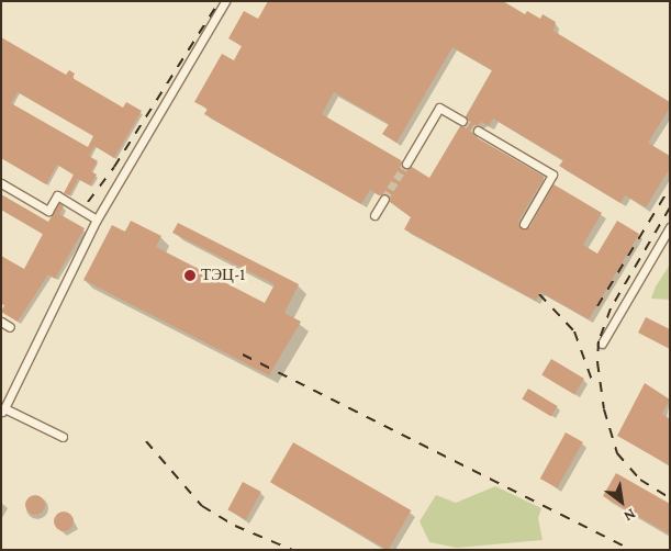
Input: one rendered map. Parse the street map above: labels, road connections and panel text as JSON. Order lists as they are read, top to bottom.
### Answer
{
  "places": ["ТЭЦ-1"],
  "north": "bottom right"
}
